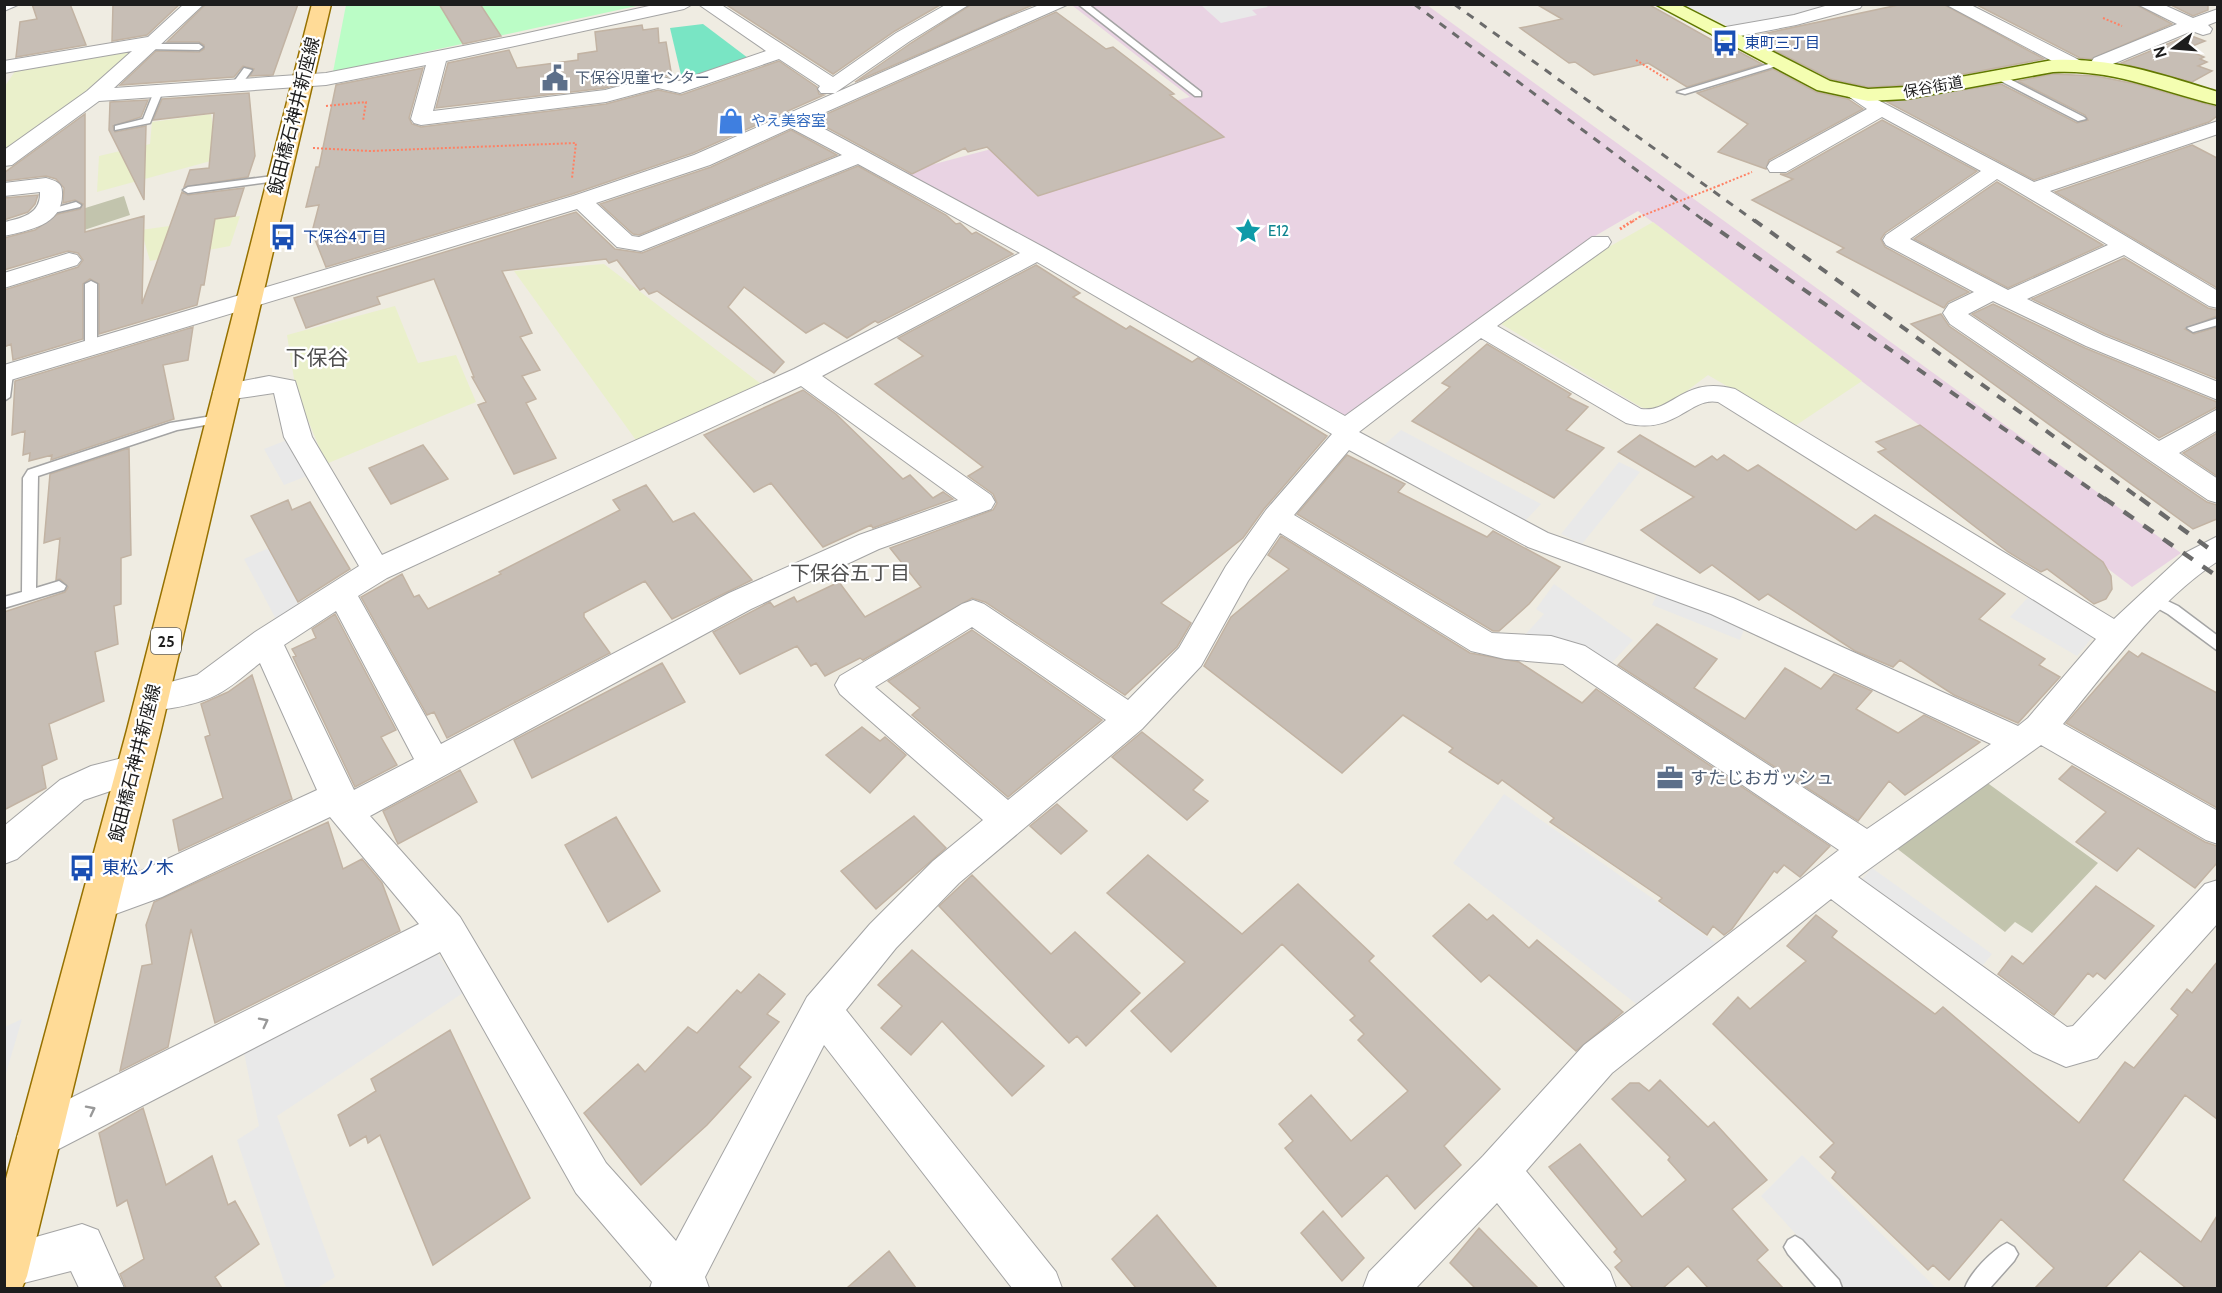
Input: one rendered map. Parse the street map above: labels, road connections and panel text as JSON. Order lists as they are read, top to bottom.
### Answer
{
  "streets": {
    "main road": ["保谷街道", "飯田橋石神井新座線", "25"]
  },
  "districts": ["下保谷", "下保谷五丁目"],
  "places": {
    "bus stop": ["東町三丁目", "下保谷4丁目", "東松ノ木"],
    "public building": ["下保谷児童センター"],
    "shop": ["やえ美容室"],
    "place": ["E12"],
    "office": ["すたじおガッシュ"]
  },
  "north": "left"
}
